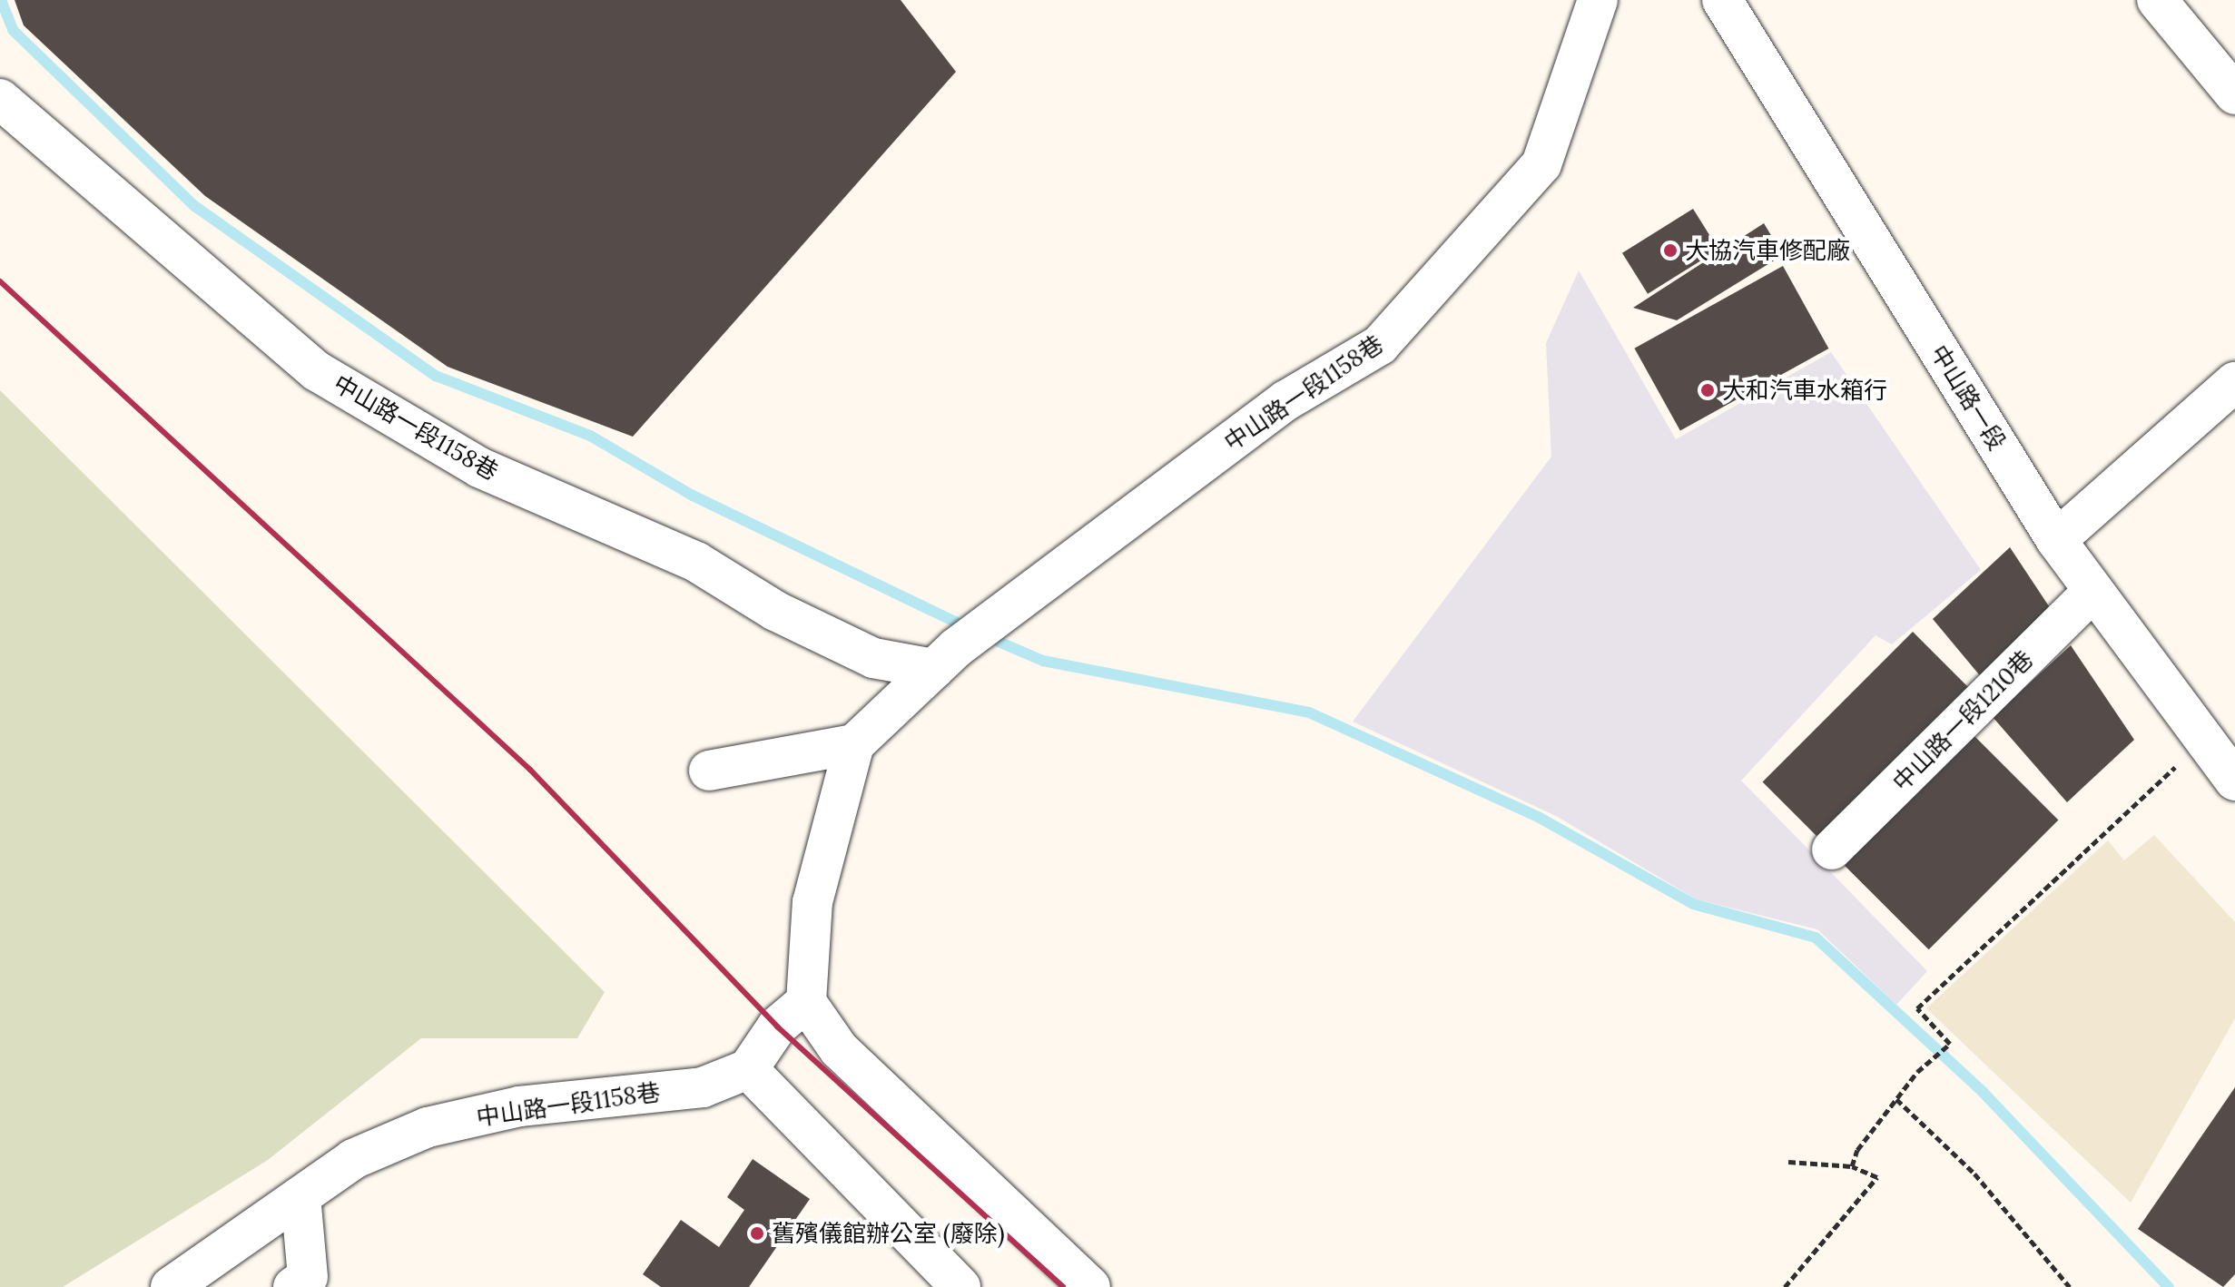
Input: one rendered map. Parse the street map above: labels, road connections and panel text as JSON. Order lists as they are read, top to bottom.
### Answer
{
  "streets": {
    "street": ["中山路一段1158巷", "中山路一段", "中山路一段1210巷"]
  },
  "crossings": [
    ["中山路一段", "中山路一段1210巷"]
  ],
  "places": ["大協汽車修配廠", "大和汽車水箱行", "舊殯儀館辦公室 (廢除)"]
}
